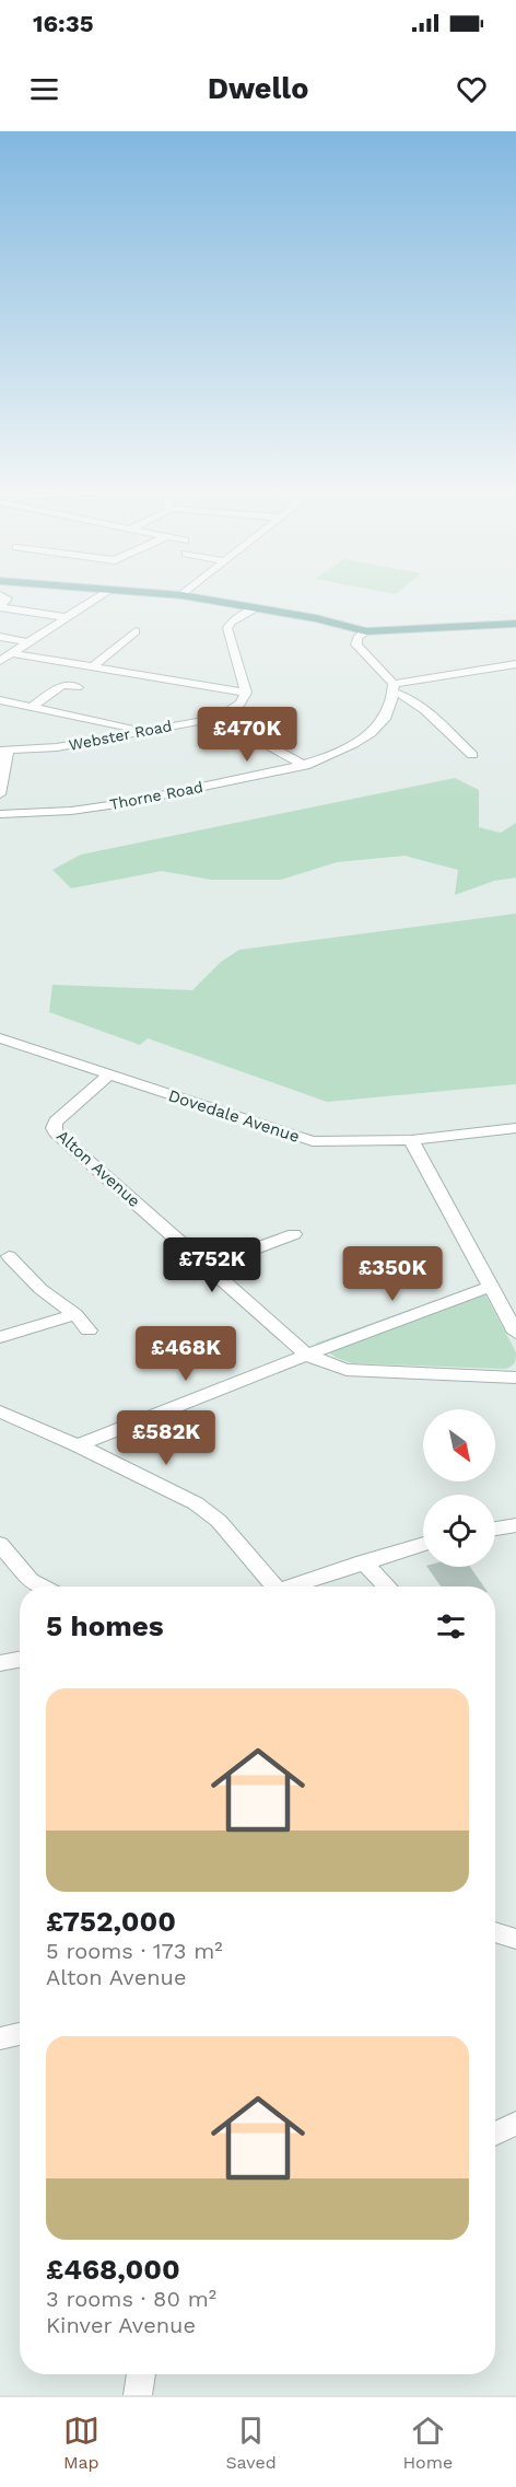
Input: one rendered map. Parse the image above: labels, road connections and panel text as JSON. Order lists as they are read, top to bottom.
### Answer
{
  "streets": {
    "street": [
      "Webster Road",
      "Thorne Road",
      "Dovedale Avenue",
      "Alton Avenue"
    ]
  },
  "crossings": [
    ["Dovedale Avenue", "Alton Avenue"]
  ],
  "north": "bottom right",
  "page": {
    "status": "16:35",
    "header": "Dwello",
    "price": [
      "£470K",
      "£752K",
      "£350K",
      "£468K",
      "£582K"
    ],
    "heading": "5 homes",
    "list": [
      {
        "name": "£752,000",
        "note": "5 rooms · 173 m² · Alton Avenue"
      },
      {
        "name": "£468,000",
        "note": "3 rooms · 80 m² · Kinver Avenue"
      }
    ],
    "tabs": ["Map", "Saved", "Home"]
  }
}
